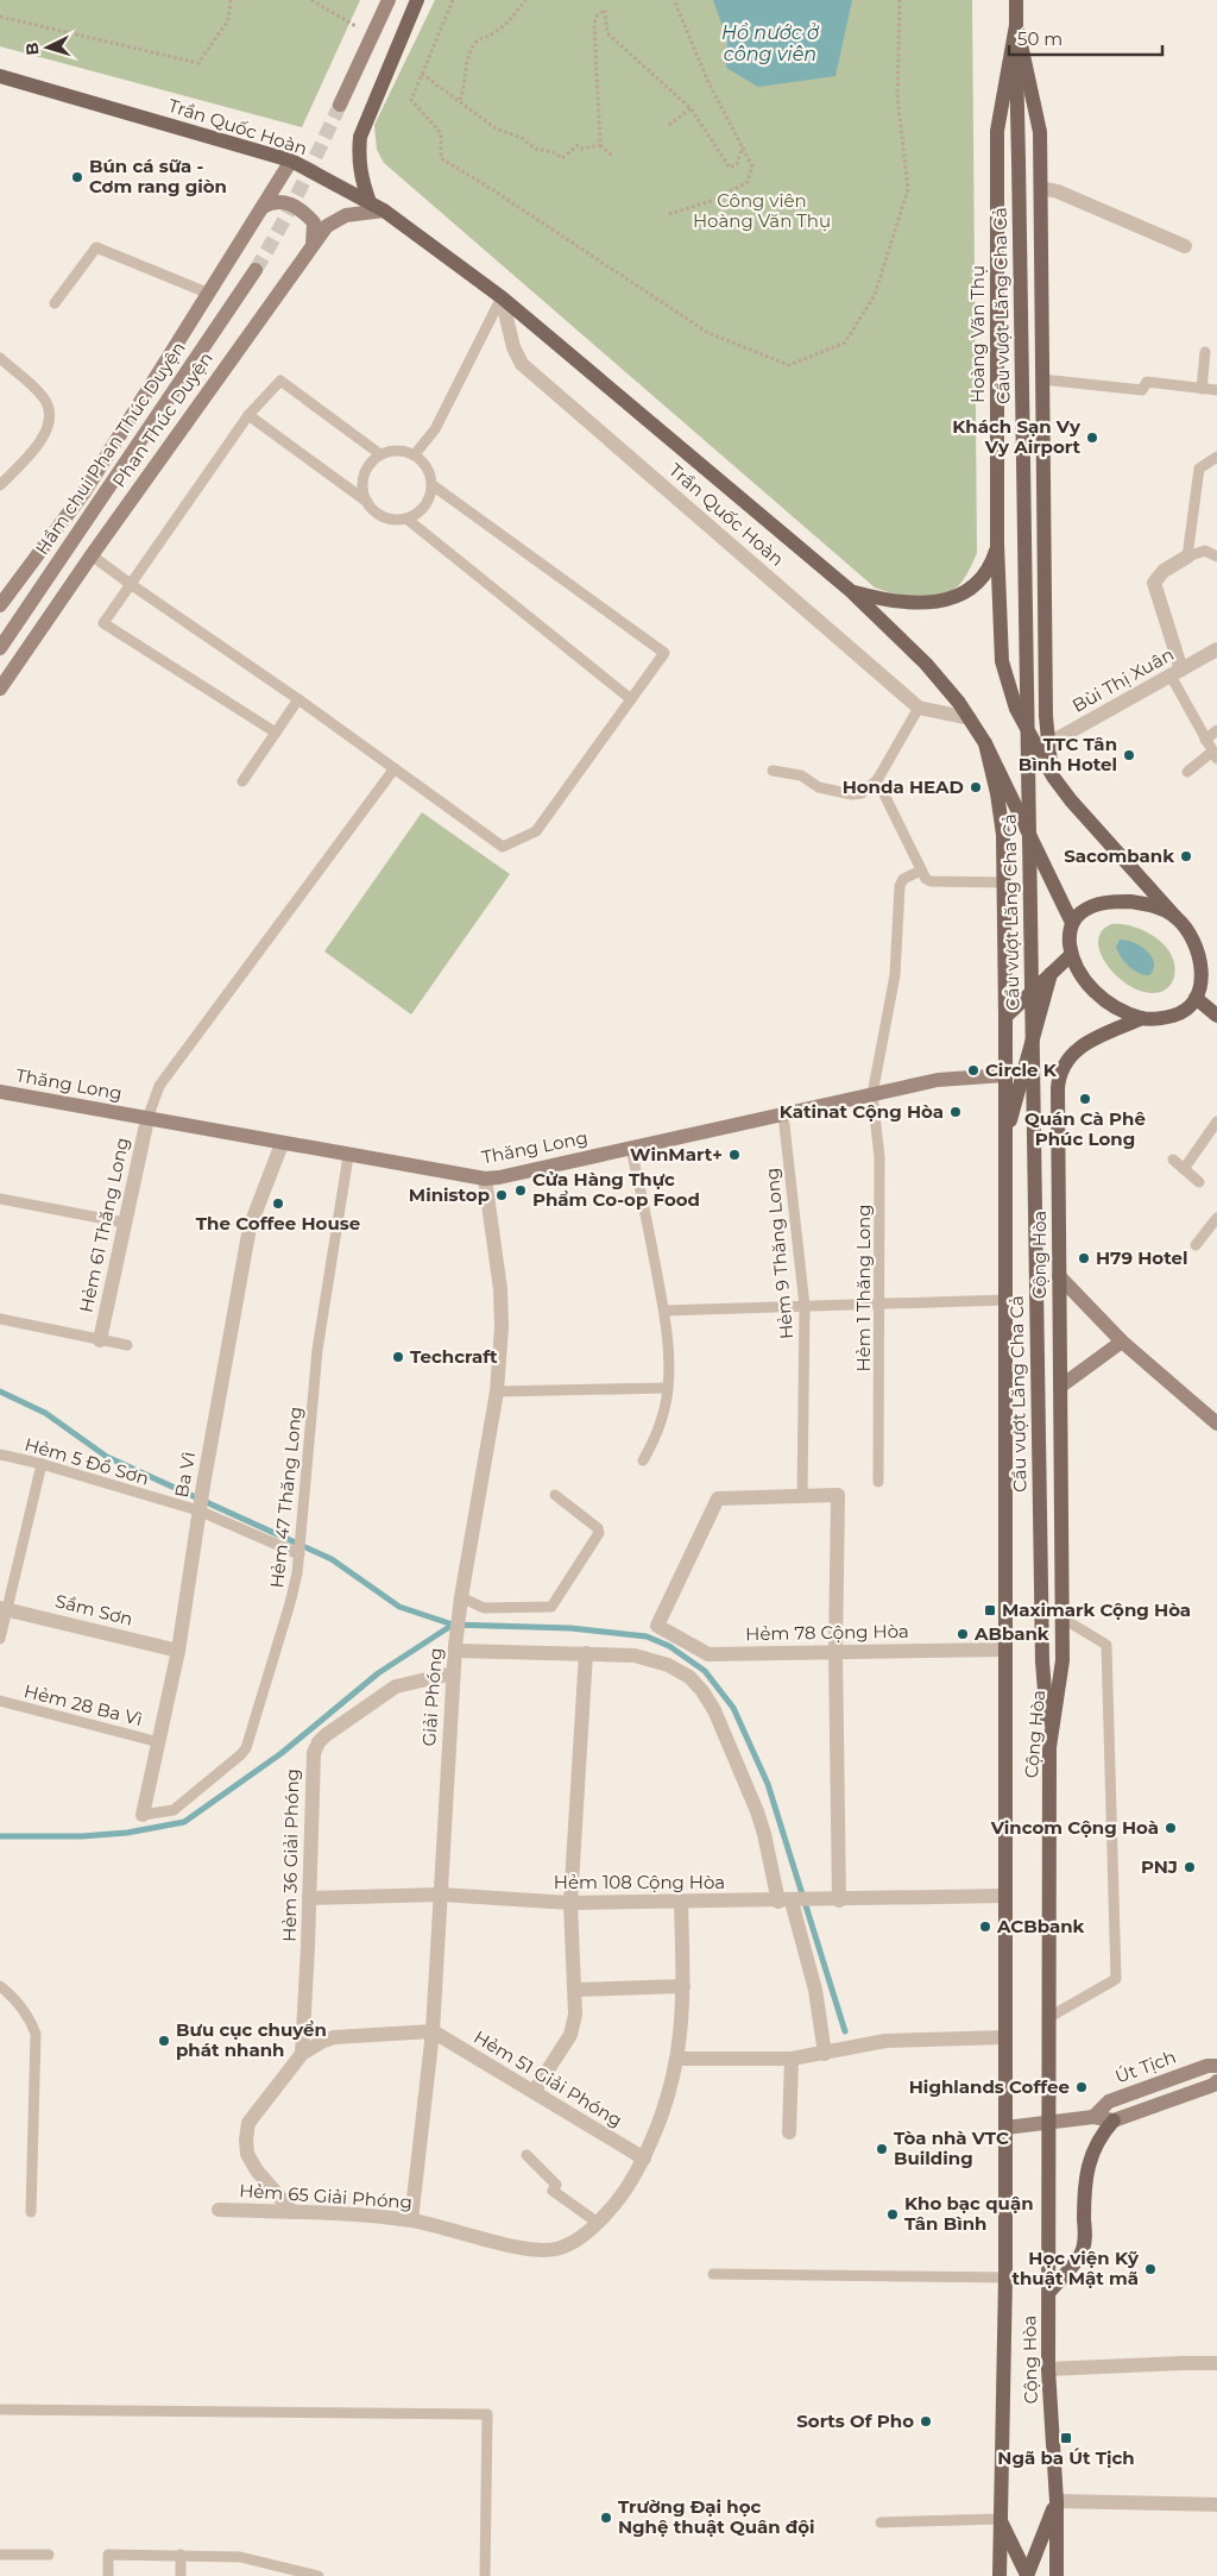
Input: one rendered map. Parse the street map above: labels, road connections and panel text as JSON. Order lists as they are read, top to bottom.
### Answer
{
  "streets": {
    "main road": [
      "Trần Quốc Hoàn",
      "Cầu vượt Lăng Cha Cả",
      "Hoàng Văn Thụ",
      "Phan Thúc Duyện",
      "Hầm chui Phan Thúc Duyện",
      "Thăng Long",
      "Cộng Hòa",
      "Út Tịch"
    ],
    "street": [
      "Bùi Thị Xuân",
      "Hẻm 61 Thăng Long",
      "Ba Vì",
      "Sầm Sơn",
      "Hẻm 78 Cộng Hòa",
      "Giải Phóng",
      "Hẻm 36 Giải Phóng",
      "Hẻm 108 Cộng Hòa",
      "Hẻm 51 Giải Phóng",
      "Hẻm 65 Giải Phóng"
    ],
    "lane": [
      "Hẻm 9 Thăng Long",
      "Hẻm 1 Thăng Long",
      "Hẻm 5 Đồ Sơn",
      "Hẻm 47 Thăng Long",
      "Hẻm 28 Ba Vì"
    ]
  },
  "crossings": [
    ["Trần Quốc Hoàn", "Hoàng Văn Thụ"],
    ["Trần Quốc Hoàn", "Phan Thúc Duyện"],
    ["Trần Quốc Hoàn", "Cộng Hòa"],
    ["Cầu vượt Lăng Cha Cả", "Hoàng Văn Thụ"],
    ["Cầu vượt Lăng Cha Cả", "Cộng Hòa"],
    ["Hoàng Văn Thụ", "Bùi Thị Xuân"],
    ["Hoàng Văn Thụ", "Cộng Hòa"],
    ["Thăng Long", "Hẻm 61 Thăng Long"],
    ["Thăng Long", "Hẻm 9 Thăng Long"],
    ["Thăng Long", "Cộng Hòa"],
    ["Thăng Long", "Hẻm 1 Thăng Long"],
    ["Thăng Long", "Ba Vì"],
    ["Thăng Long", "Hẻm 47 Thăng Long"],
    ["Thăng Long", "Giải Phóng"],
    ["Hẻm 9 Thăng Long", "Hẻm 78 Cộng Hòa"],
    ["Cộng Hòa", "Hẻm 78 Cộng Hòa"],
    ["Cộng Hòa", "Hẻm 108 Cộng Hòa"],
    ["Hẻm 5 Đồ Sơn", "Ba Vì"],
    ["Hẻm 5 Đồ Sơn", "Hẻm 47 Thăng Long"],
    ["Ba Vì", "Hẻm 47 Thăng Long"],
    ["Ba Vì", "Sầm Sơn"],
    ["Ba Vì", "Hẻm 28 Ba Vì"],
    ["Giải Phóng", "Hẻm 36 Giải Phóng"],
    ["Giải Phóng", "Hẻm 108 Cộng Hòa"],
    ["Giải Phóng", "Hẻm 51 Giải Phóng"],
    ["Giải Phóng", "Hẻm 65 Giải Phóng"],
    ["Hẻm 36 Giải Phóng", "Hẻm 108 Cộng Hòa"]
  ],
  "water": ["Hồ nước ở công viên"],
  "parks": ["Công viên Hoàng Văn Thụ"],
  "places": {
    "other": [
      "Bún cá sữa - Cơm rang giòn",
      "Khách Sạn Vy Vy Airport",
      "TTC Tân Bình Hotel",
      "Honda HEAD",
      "Sacombank",
      "Circle K",
      "Quán Cà Phê Phúc Long",
      "Katinat Cộng Hòa",
      "WinMart+",
      "Cửa Hàng Thực Phẩm Co-op Food",
      "Ministop",
      "The Coffee House",
      "H79 Hotel",
      "Techcraft",
      "ABbank",
      "Vincom Cộng Hoà",
      "PNJ",
      "ACBbank",
      "Bưu cục chuyển phát nhanh",
      "Highlands Coffee",
      "Tòa nhà VTC Building",
      "Kho bạc quận Tân Bình",
      "Học viện Kỹ thuật Mật mã",
      "Sorts Of Pho",
      "Trường Đại học Nghệ thuật Quân đội"
    ],
    "transit": ["Maximark Cộng Hòa", "Ngã ba Út Tịch"]
  },
  "scale_bar": "50 m",
  "north": "left"
}
